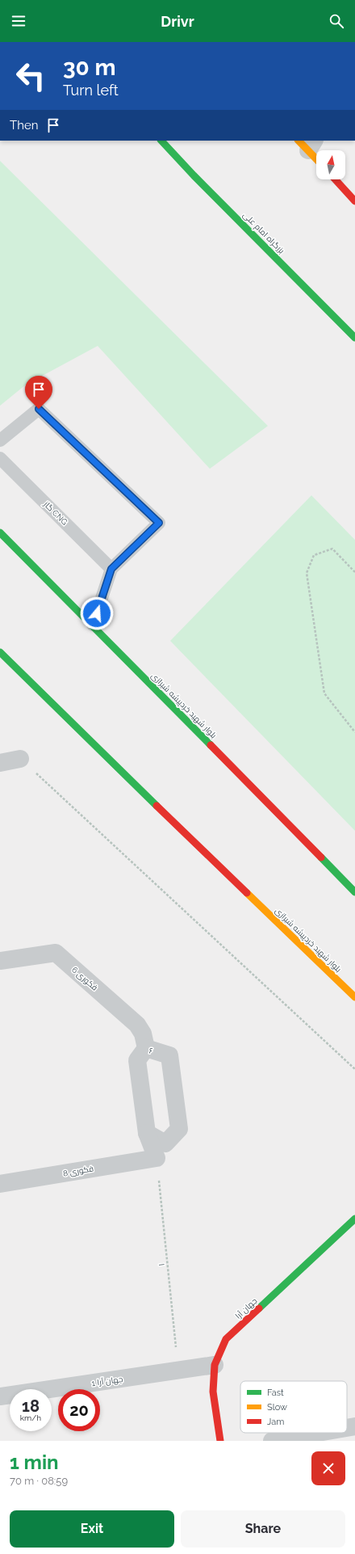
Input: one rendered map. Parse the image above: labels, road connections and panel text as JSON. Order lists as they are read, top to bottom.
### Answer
{
  "streets": {
    "main road": ["بزرگراه امام علی", "بلوار شهید خردپیشه شیرازی", "جهان آرا"],
    "street": [
      "فکوری 6",
      "۶",
      "فکوری 8",
      "جهان آرا 1"
    ],
    "lane": ["گاز CNG"],
    "path": ["۱"]
  },
  "crossings": [
    ["فکوری 6", "۶"],
    ["فکوری 8", "۱"],
    ["۱", "جهان آرا 1"],
    ["جهان آرا", "جهان آرا 1"]
  ],
  "legend": ["Fast", "Slow", "Jam"],
  "north": "top",
  "page": {
    "header": "Drivr",
    "turn": ["30 m", "Turn left"],
    "then": "Then",
    "speed": "18 km/h",
    "limit": "20",
    "heading": ["1 min", "70 m · 08:59"],
    "buttons": ["Exit", "Share"]
  }
}
